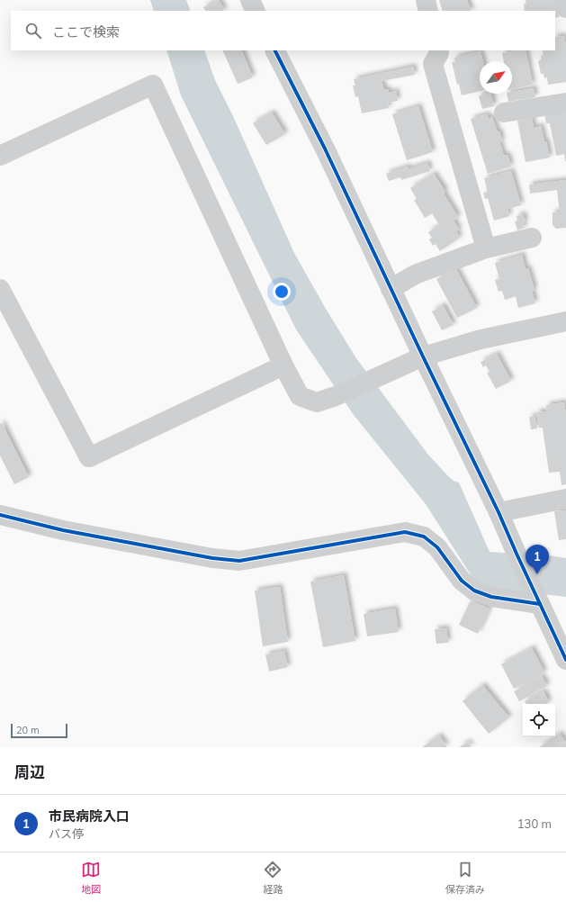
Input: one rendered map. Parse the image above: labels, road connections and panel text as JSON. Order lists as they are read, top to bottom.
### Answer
{
  "scale_bar": "20 m",
  "north": "top right",
  "page": {
    "search": "ここで検索",
    "pins": "1",
    "scale": "20 m",
    "heading": "周辺",
    "list": [
      {
        "mark": "1",
        "name": "市民病院入口",
        "note": "バス停",
        "value": "130 m"
      }
    ],
    "nav": ["地図", "経路", "保存済み"]
  }
}
